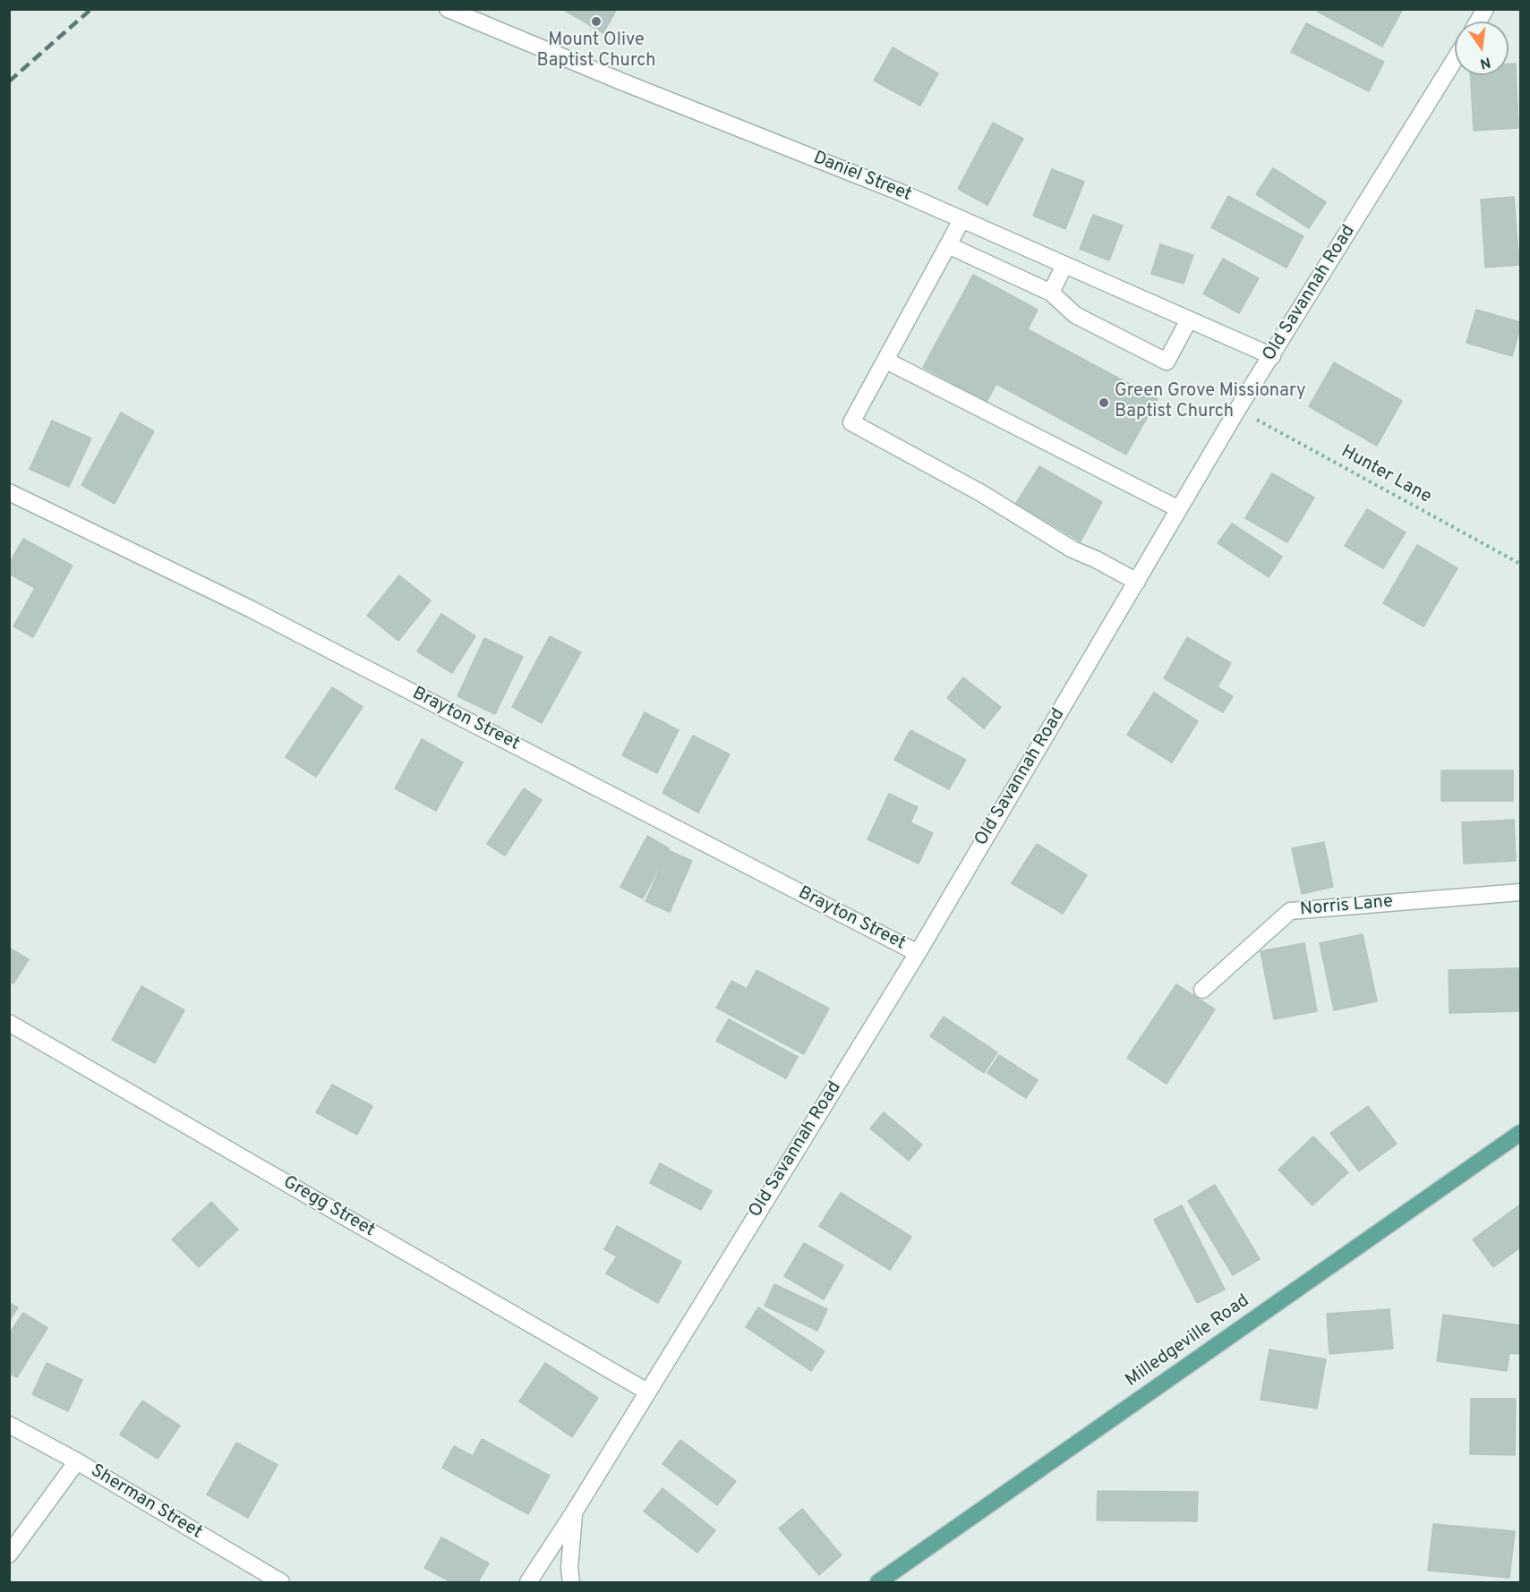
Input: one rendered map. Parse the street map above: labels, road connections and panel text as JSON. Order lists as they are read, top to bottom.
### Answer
{
  "streets": {
    "main road": ["Milledgeville Road"],
    "street": [
      "Daniel Street",
      "Old Savannah Road",
      "Brayton Street",
      "Norris Lane",
      "Gregg Street",
      "Sherman Street"
    ],
    "path": ["Hunter Lane"]
  },
  "crossings": [
    ["Daniel Street", "Old Savannah Road"],
    ["Old Savannah Road", "Hunter Lane"],
    ["Old Savannah Road", "Brayton Street"],
    ["Old Savannah Road", "Gregg Street"]
  ],
  "places": ["Mount Olive Baptist Church", "Green Grove Missionary Baptist Church"],
  "north": "bottom"
}
